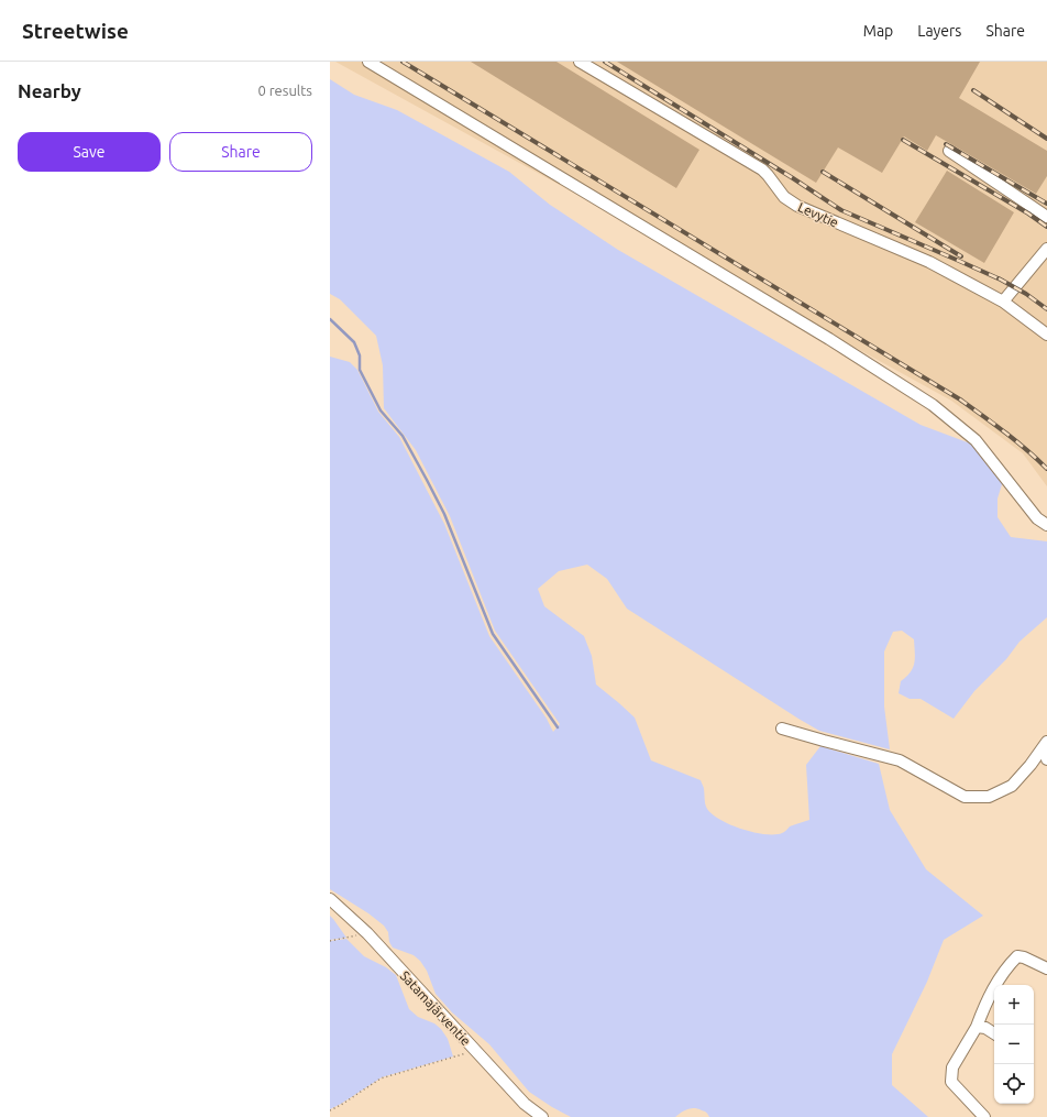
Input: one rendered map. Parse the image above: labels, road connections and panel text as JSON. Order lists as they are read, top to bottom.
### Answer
{
  "streets": {
    "street": ["Levytie", "Satamajärventie"]
  },
  "page": {
    "header": "Streetwise",
    "nav": ["Map", "Layers", "Share"],
    "heading": ["Nearby", "0 results"],
    "buttons": ["Save", "Share"],
    "map_buttons": ["+", "−"]
  }
}
